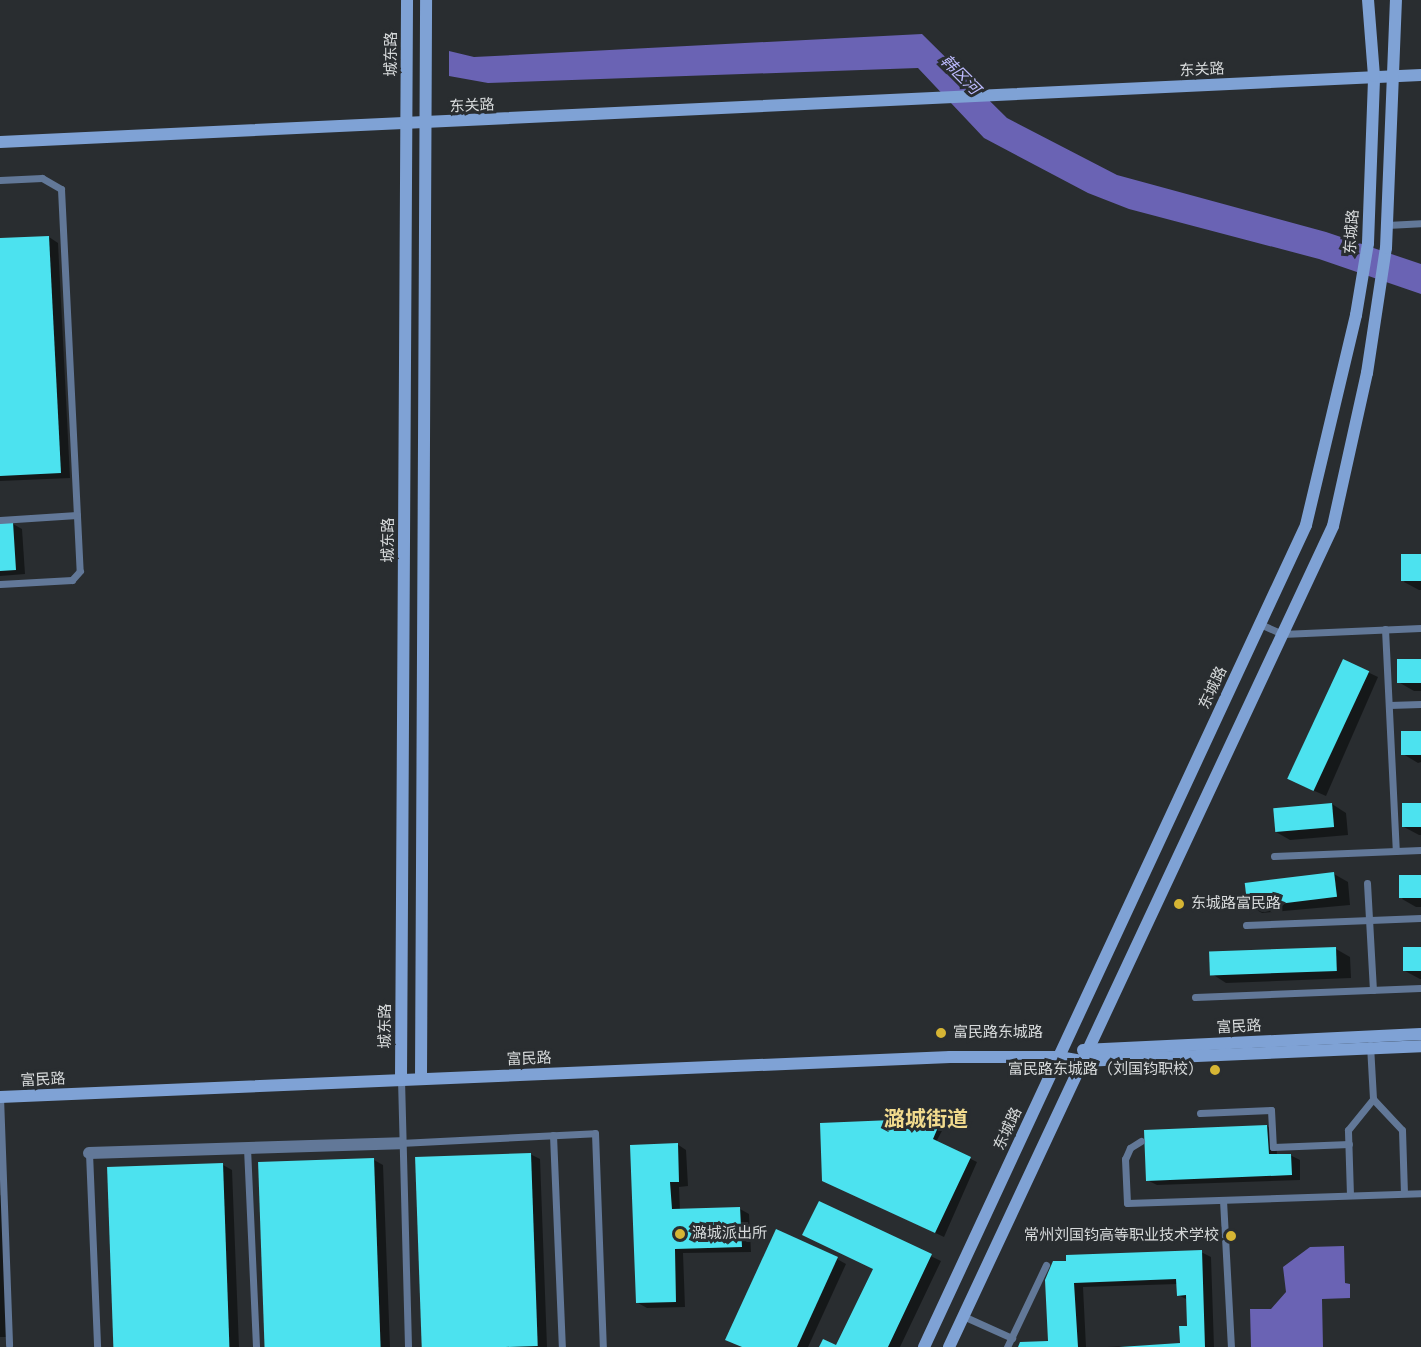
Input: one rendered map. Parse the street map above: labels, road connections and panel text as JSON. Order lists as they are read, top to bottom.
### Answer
{
  "streets": {
    "street": [
      "城东路",
      "东关路",
      "东城路",
      "富民路"
    ]
  },
  "crossings": [
    ["城东路", "东关路"],
    ["城东路", "富民路"],
    ["东关路", "东城路"],
    ["东城路", "富民路"]
  ],
  "districts": ["潞城街道"],
  "water": ["韩区河"],
  "places": [
    "东城路富民路",
    "富民路东城路",
    "富民路东城路（刘国钧职校）",
    "潞城派出所",
    "常州刘国钧高等职业技术学校"
  ]
}
